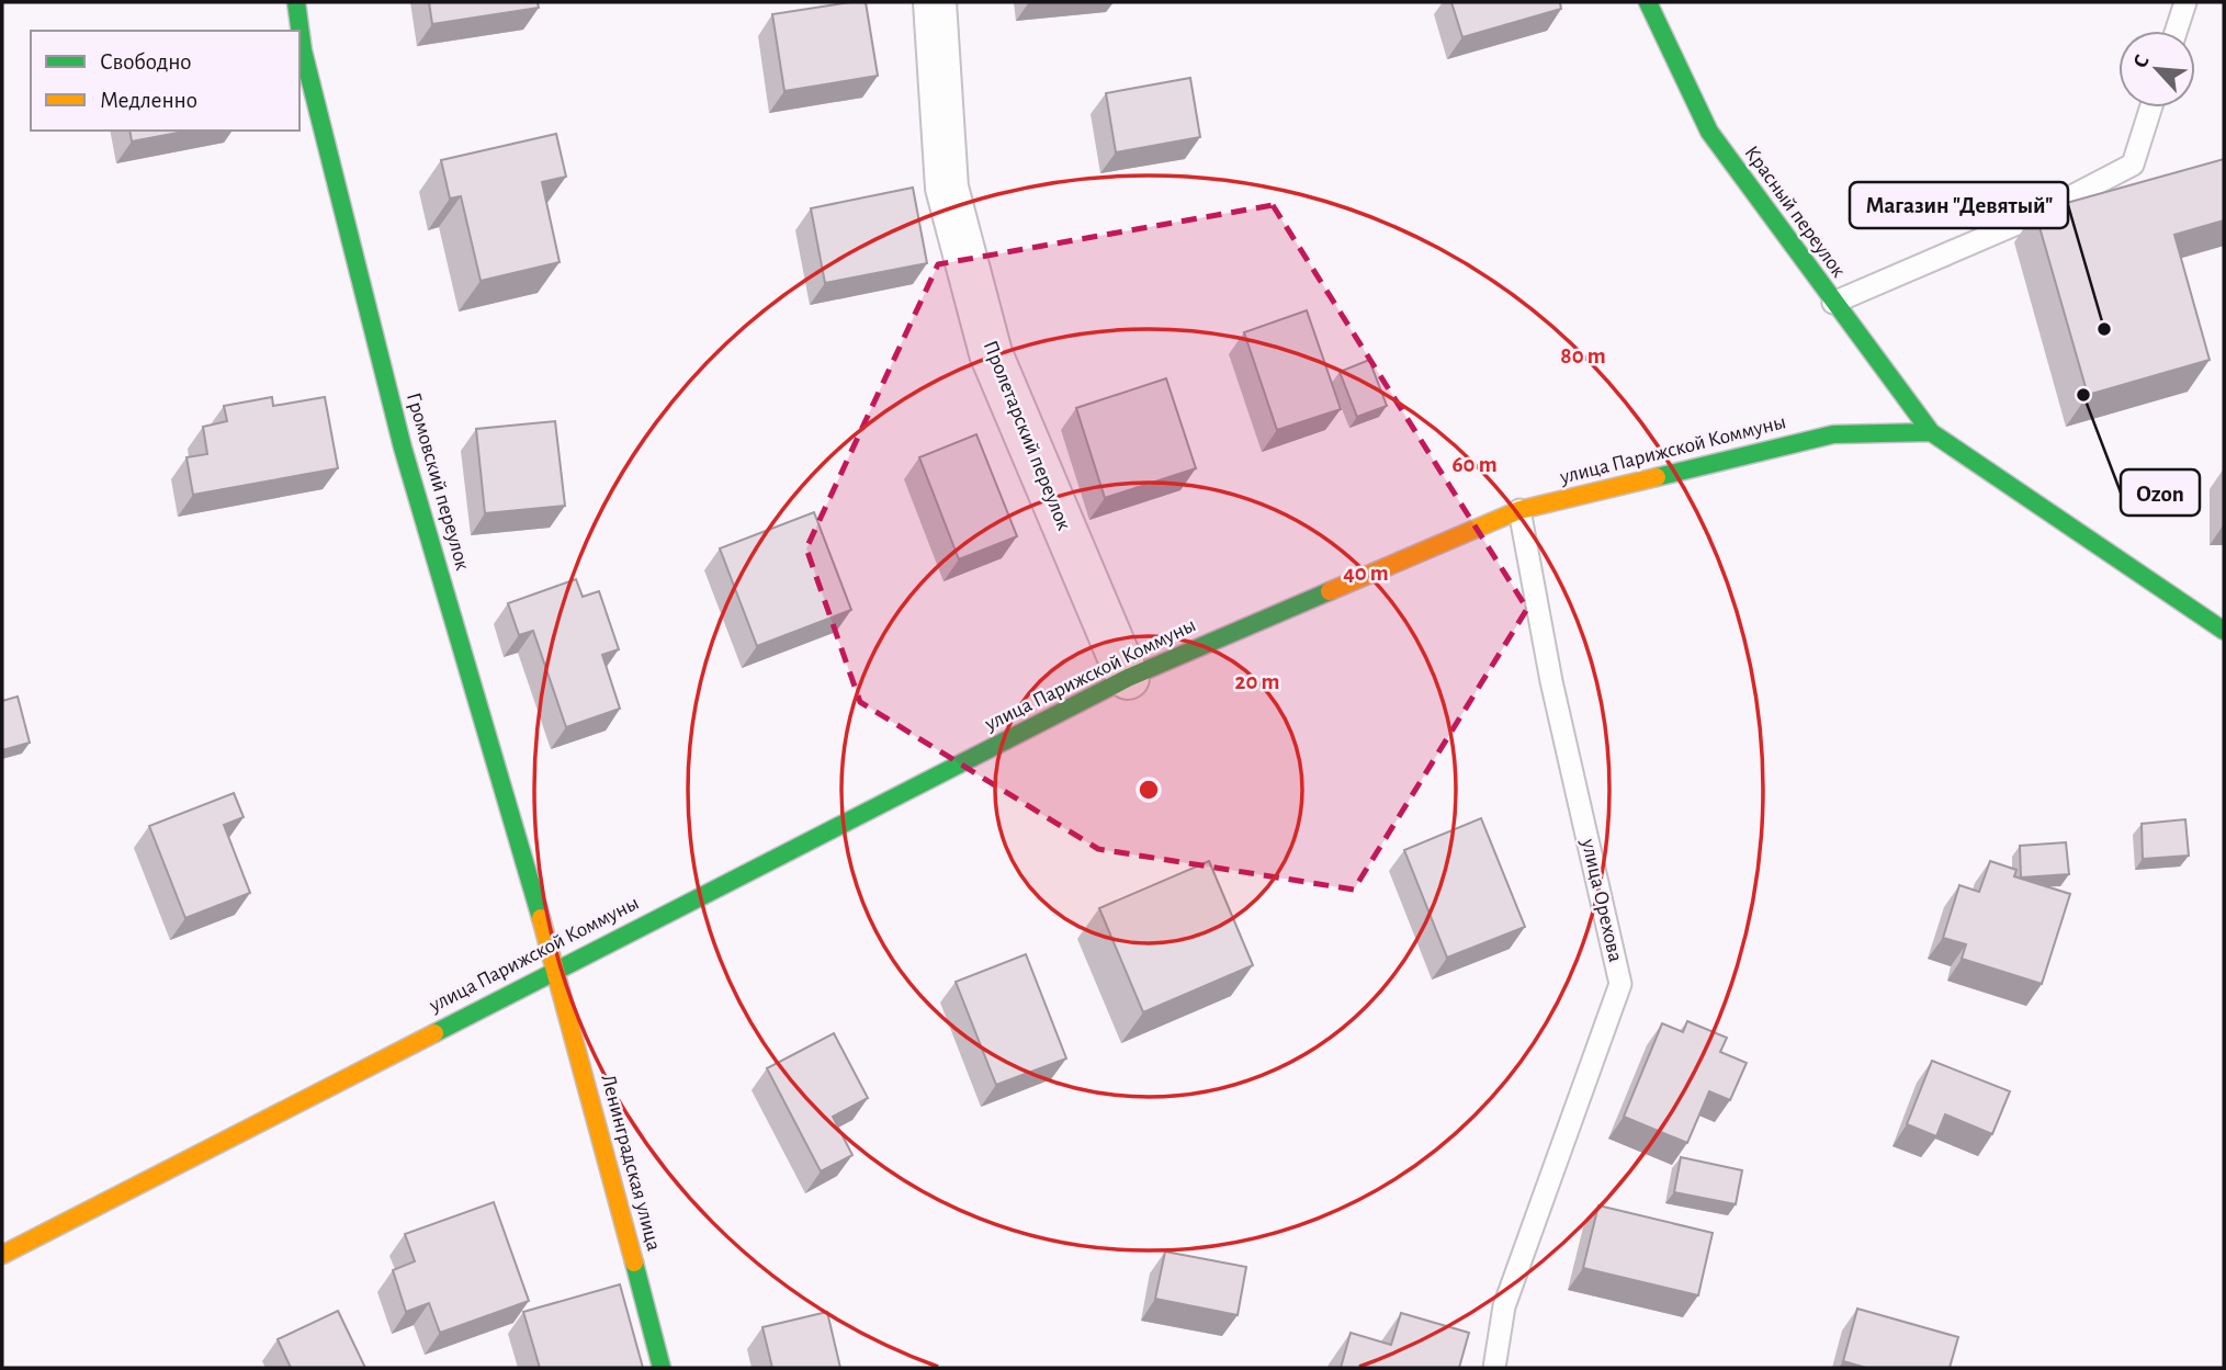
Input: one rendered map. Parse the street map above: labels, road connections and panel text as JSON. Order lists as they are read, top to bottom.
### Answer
{
  "streets": {
    "street": [
      "Красный переулок",
      "Пролетарский переулок",
      "улица Парижской Коммуны",
      "Громовский переулок",
      "Ленинградская улица"
    ],
    "lane": ["улица Орехова"]
  },
  "crossings": [
    ["Красный переулок", "улица Парижской Коммуны"],
    ["Пролетарский переулок", "улица Парижской Коммуны"],
    ["улица Парижской Коммуны", "Громовский переулок"],
    ["улица Парижской Коммуны", "улица Орехова"],
    ["улица Парижской Коммуны", "Ленинградская улица"],
    ["Громовский переулок", "Ленинградская улица"]
  ],
  "places": ["Магазин \"Девятый\"", "Ozon"],
  "legend": ["Свободно", "Медленно"],
  "north": "top left",
  "rings": [
    "80 m",
    "60 m",
    "40 m",
    "20 m"
  ]
}
